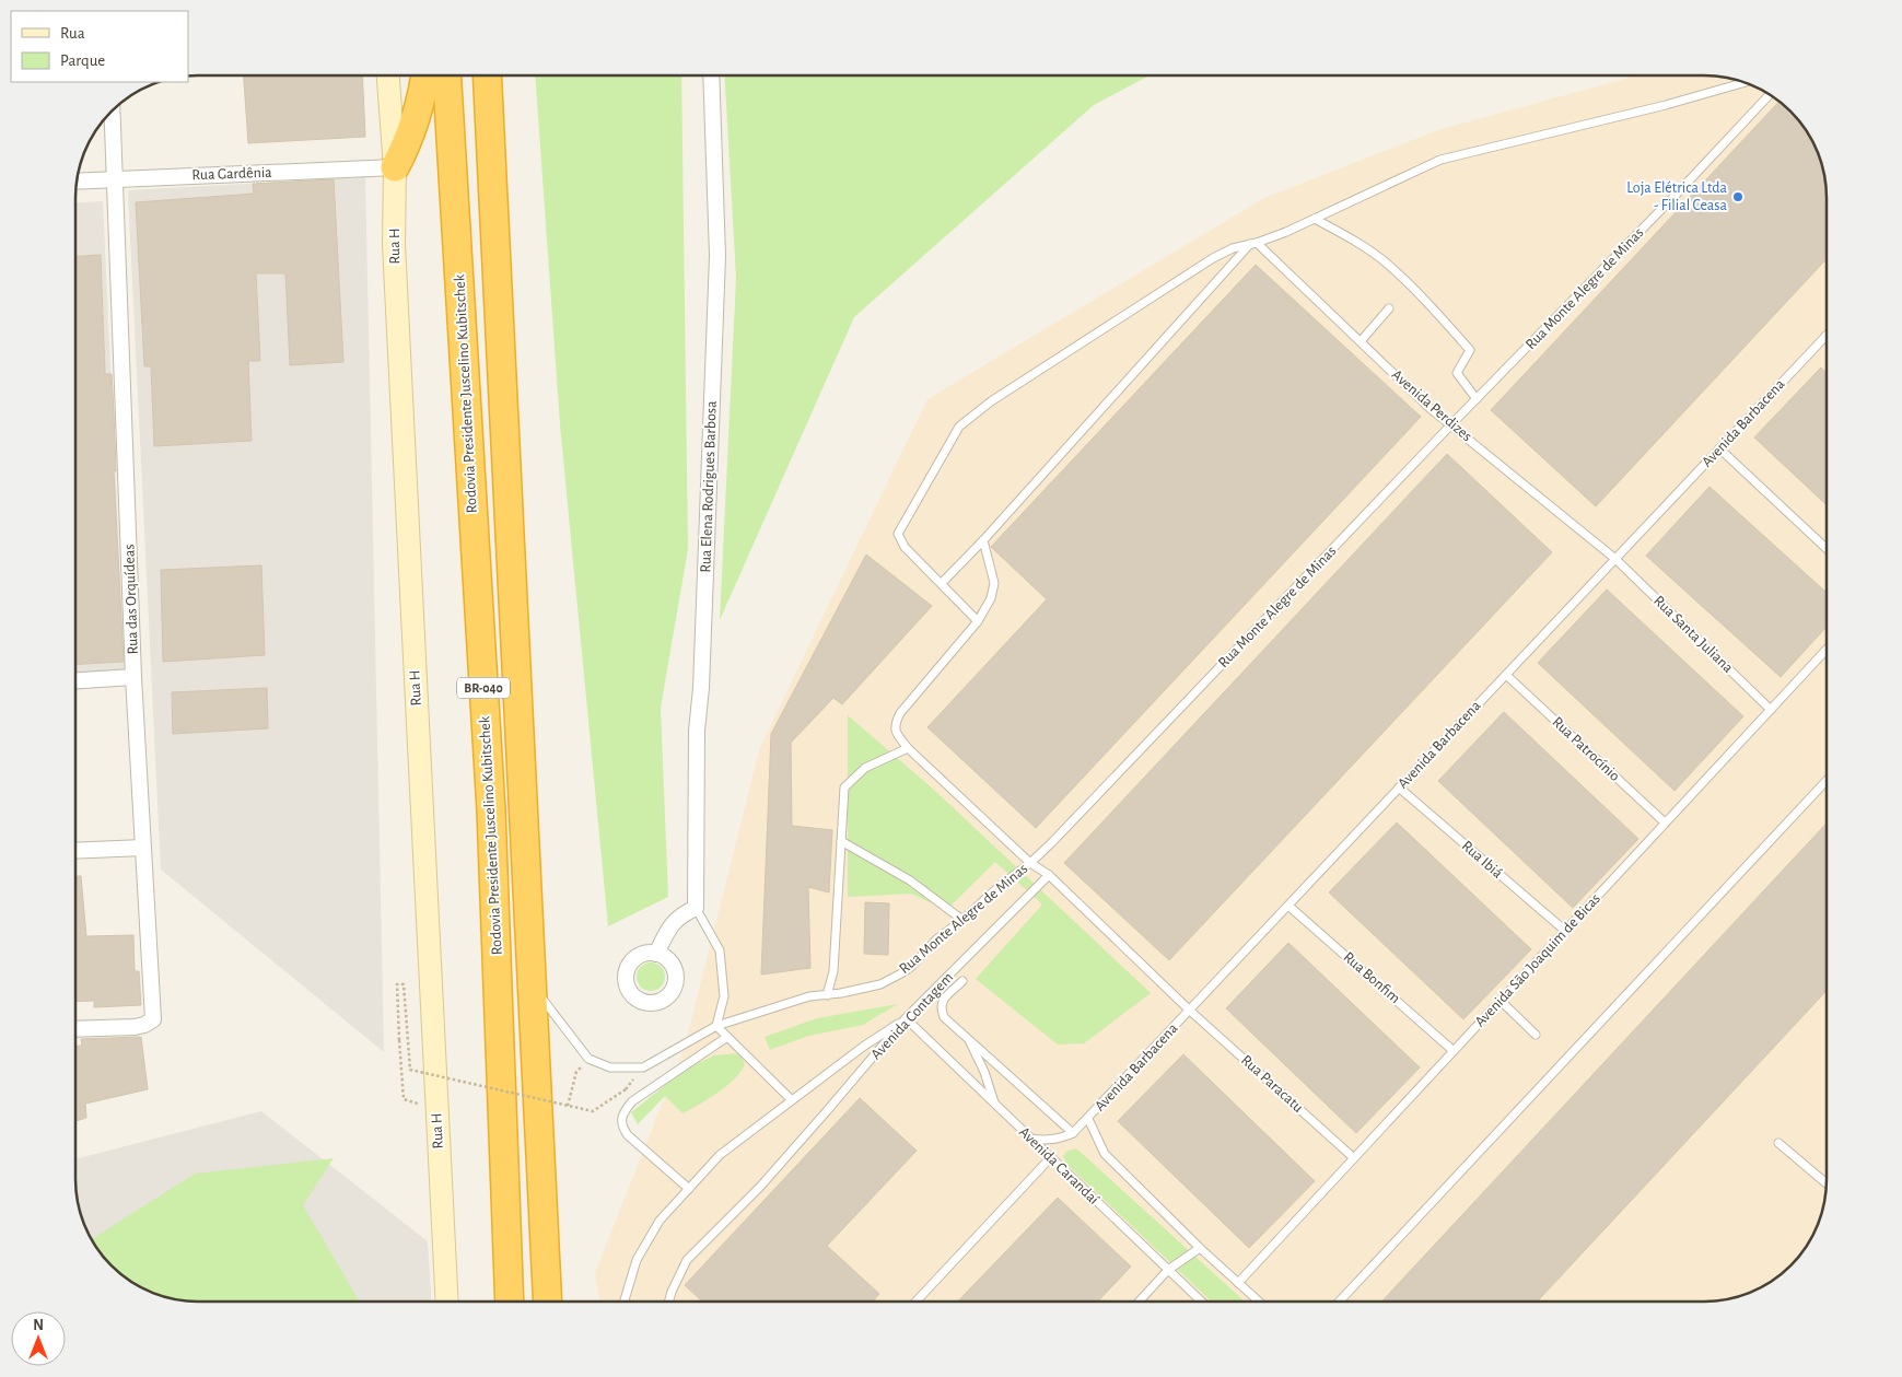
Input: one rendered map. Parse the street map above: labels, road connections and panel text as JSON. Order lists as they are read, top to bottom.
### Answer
{
  "streets": {
    "highway": ["Rodovia Presidente Juscelino Kubitschek", "BR-040"],
    "main road": ["Rua H"],
    "street": ["Rua Gardênia", "Rua Elena Rodrigues Barbosa", "Rua das Orquídeas"],
    "lane": [
      "Rua Monte Alegre de Minas",
      "Avenida Perdizes",
      "Avenida Barbacena",
      "Rua Santa Juliana",
      "Rua Patrocínio",
      "Rua Ibiá",
      "Avenida São Joaquim de Bicas",
      "Rua Bonfim",
      "Avenida Contagem",
      "Rua Paracatu",
      "Avenida Carandaí"
    ]
  },
  "crossings": [
    ["Rua Gardênia", "Rua H"],
    ["Rua Gardênia", "Rua das Orquídeas"],
    ["Rua Monte Alegre de Minas", "Avenida Perdizes"],
    ["Rua Monte Alegre de Minas", "Rua Elena Rodrigues Barbosa"],
    ["Avenida Perdizes", "Avenida Barbacena"],
    ["Avenida Perdizes", "Rua Santa Juliana"],
    ["Avenida Barbacena", "Rua Santa Juliana"],
    ["Avenida Barbacena", "Rua Patrocínio"],
    ["Avenida Barbacena", "Rua Ibiá"],
    ["Avenida Barbacena", "Rua Bonfim"],
    ["Avenida Barbacena", "Rua Paracatu"],
    ["Avenida Barbacena", "Avenida Carandaí"],
    ["Rua Santa Juliana", "Avenida São Joaquim de Bicas"],
    ["Rua Patrocínio", "Avenida São Joaquim de Bicas"],
    ["Rua Ibiá", "Avenida São Joaquim de Bicas"],
    ["Avenida São Joaquim de Bicas", "Rua Bonfim"],
    ["Avenida São Joaquim de Bicas", "Rua Paracatu"],
    ["Avenida Contagem", "Rua Paracatu"],
    ["Avenida Contagem", "Avenida Carandaí"]
  ],
  "places": ["Loja Elétrica Ltda - Filial Ceasa"],
  "legend": ["Rua", "Parque"],
  "north": "top"
}
